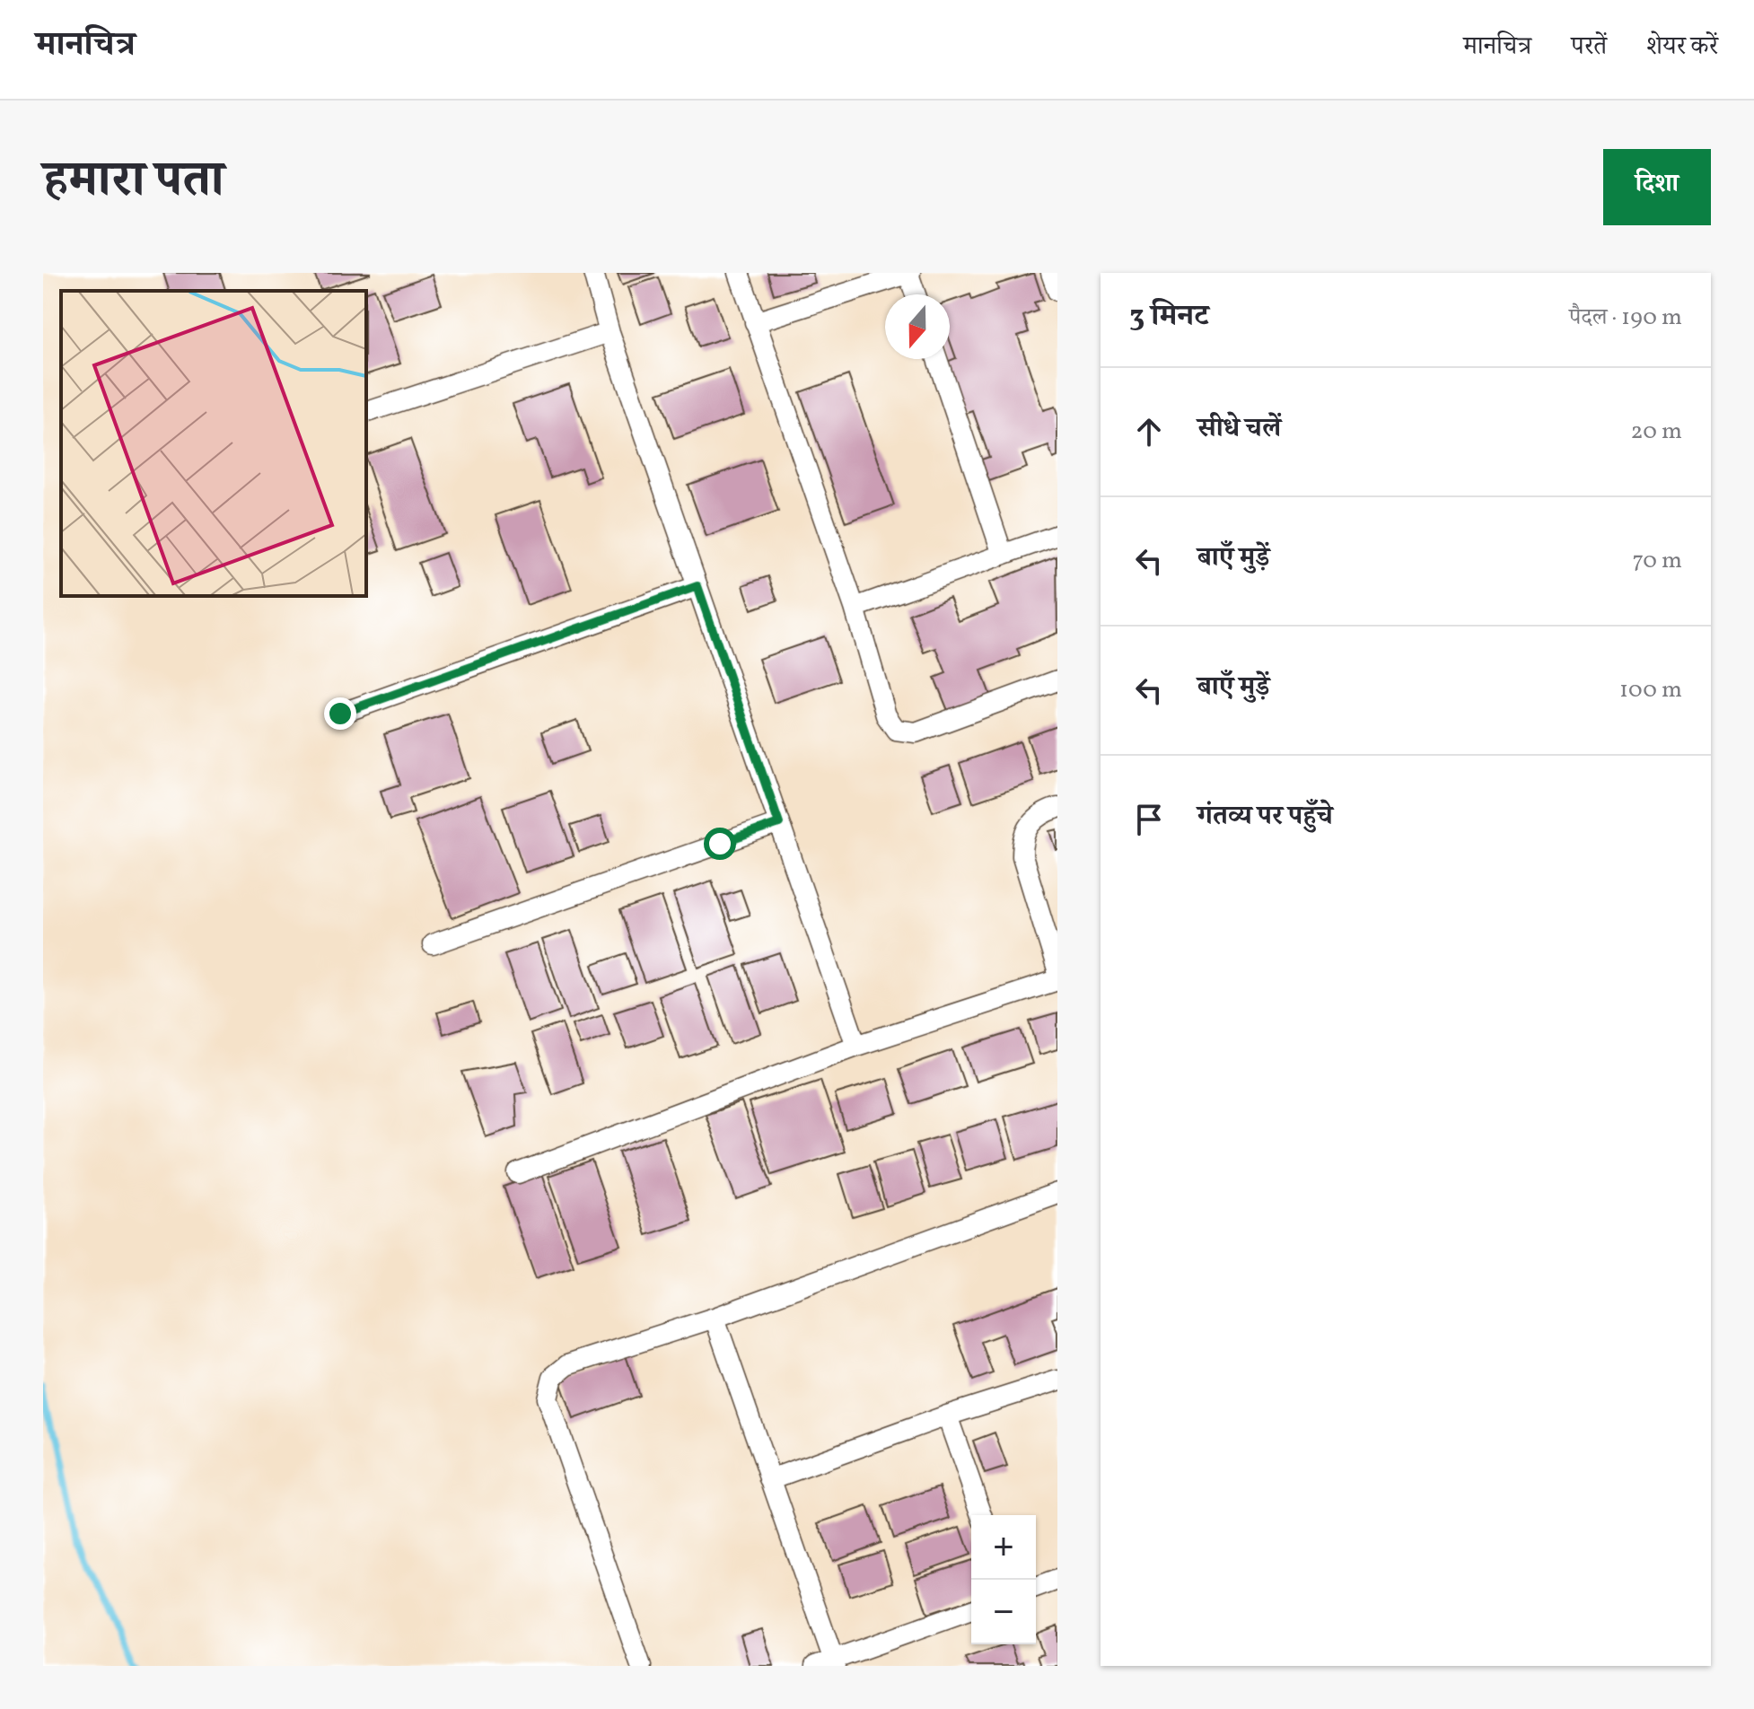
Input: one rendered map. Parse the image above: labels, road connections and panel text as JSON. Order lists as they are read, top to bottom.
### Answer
{
  "north": "bottom",
  "page": {
    "header": "मानचित्र",
    "nav": ["मानचित्र", "परतें", "शेयर करें"],
    "title": "हमारा पता",
    "buttons": "दिशा",
    "heading": ["3 मिनट", "पैदल · 190 m"],
    "list": [
      ["सीधे चलें", "20 m"],
      ["बाएँ मुड़ें", "70 m"],
      ["बाएँ मुड़ें", "100 m"],
      "गंतव्य पर पहुँचे"
    ],
    "map_buttons": ["+", "−"]
  }
}
